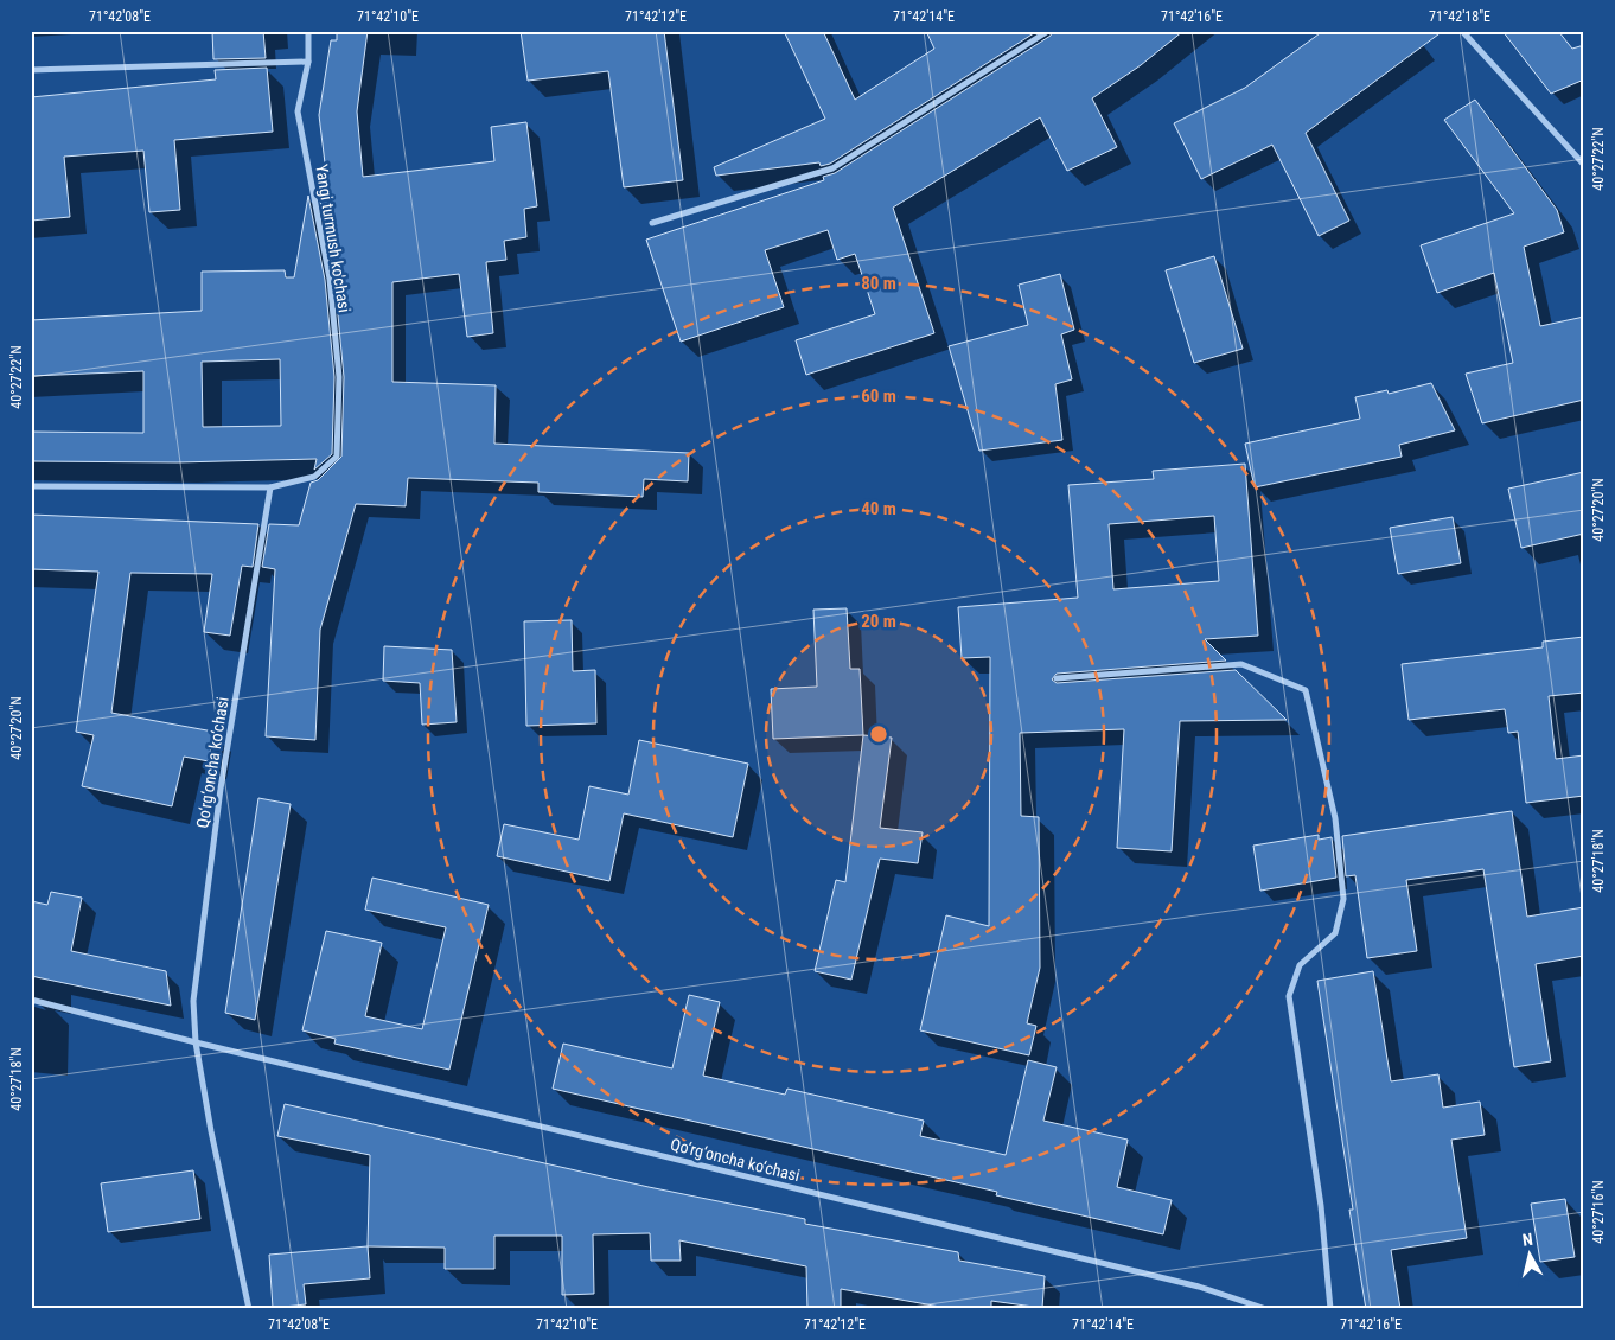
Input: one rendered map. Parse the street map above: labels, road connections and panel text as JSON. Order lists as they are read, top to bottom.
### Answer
{
  "streets": {
    "street": ["Yangi turmush ko'chasi", "Qo‘rg‘oncha ko‘chasi"]
  },
  "crossings": [
    ["Yangi turmush ko'chasi", "Qo‘rg‘oncha ko‘chasi"]
  ],
  "north": "top",
  "coordinates": [
    "71°42'08\"E",
    "71°42'10\"E",
    "71°42'12\"E",
    "71°42'14\"E",
    "71°42'16\"E",
    "71°42'18\"E",
    "40°27'22\"N",
    "40°27'20\"N",
    "40°27'18\"N",
    "40°27'16\"N"
  ],
  "rings": [
    "80 m",
    "60 m",
    "40 m",
    "20 m"
  ]
}
